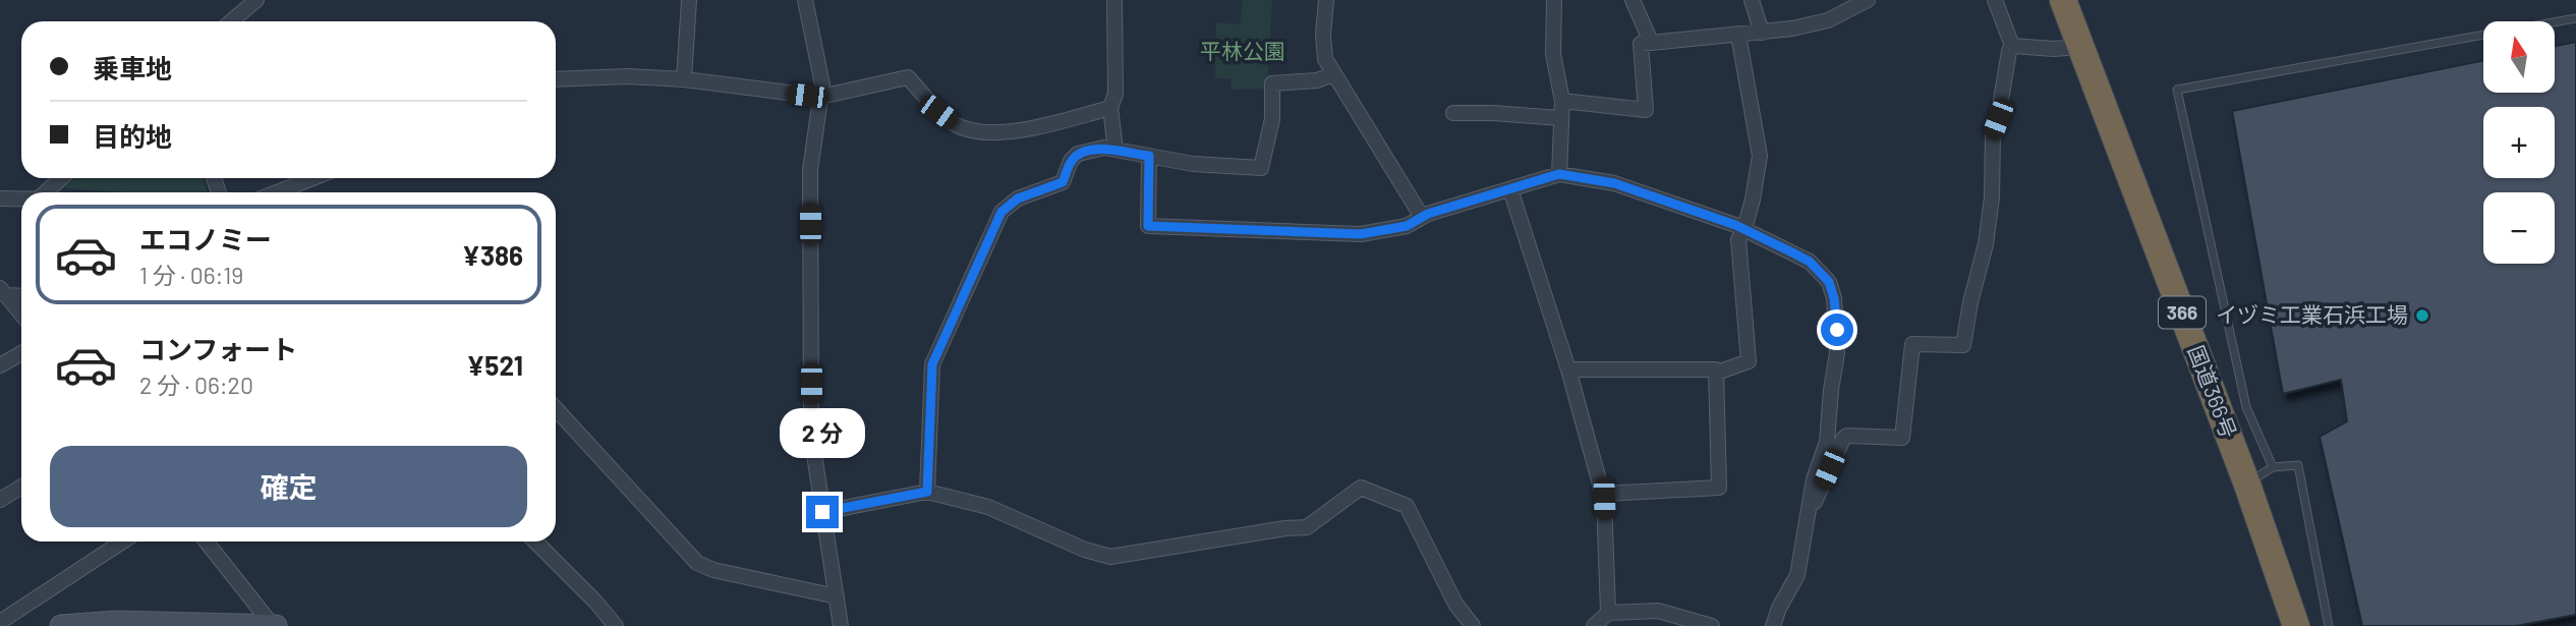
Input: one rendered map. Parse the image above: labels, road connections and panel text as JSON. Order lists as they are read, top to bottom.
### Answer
{
  "streets": {
    "highway": ["366", "国道366号"]
  },
  "parks": ["平林公園"],
  "places": ["イヅミ工業石浜工場"],
  "north": "top",
  "page": {
    "map_buttons": ["+", "−"],
    "banner": ["乗車地", "目的地"],
    "list": [
      {
        "name": "エコノミー",
        "note": "1 分 · 06:19",
        "value": "¥386"
      },
      {
        "name": "コンフォート",
        "note": "2 分 · 06:20",
        "value": "¥521"
      }
    ],
    "bubble": "2 分",
    "buttons": "確定"
  }
}
